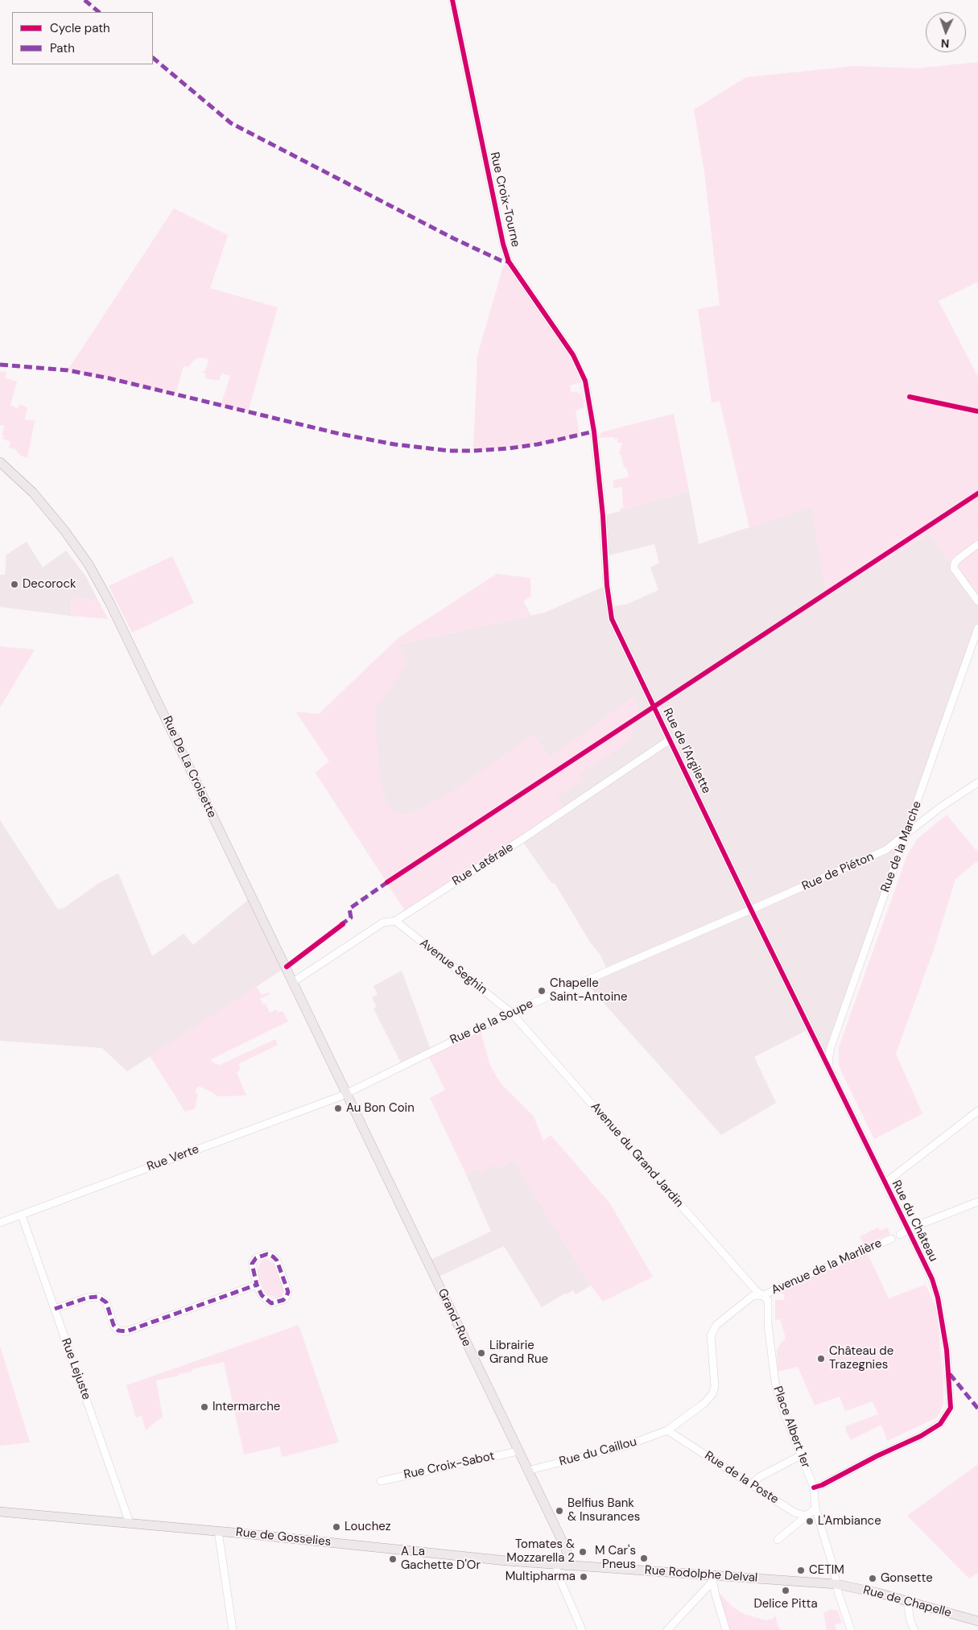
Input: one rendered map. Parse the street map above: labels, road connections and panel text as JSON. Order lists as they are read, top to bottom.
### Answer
{
  "streets": {
    "main road": [
      "Rue De La Croisette",
      "Grand-Rue",
      "Rue de Gosselies",
      "Rue Rodolphe Delval",
      "Rue de Chapelle"
    ],
    "street": [
      "Rue Croix-Tourne",
      "Rue de l'Argilette",
      "Rue de la Marche",
      "Rue Latérale",
      "Rue de Piéton",
      "Avenue Seghin",
      "Rue de la Soupe",
      "Avenue du Grand Jardin",
      "Rue Verte",
      "Rue du Château",
      "Avenue de la Marlière",
      "Rue Lejuste",
      "Place Albert 1er",
      "Rue du Caillou",
      "Rue Croix-Sabot",
      "Rue de la Poste"
    ]
  },
  "crossings": [
    ["Rue Croix-Tourne", "Rue de l'Argilette"],
    ["Rue de l'Argilette", "Rue Latérale"],
    ["Rue de l'Argilette", "Rue de Piéton"],
    ["Rue de l'Argilette", "Rue de la Soupe"],
    ["Rue de l'Argilette", "Rue du Château"],
    ["Rue De La Croisette", "Rue Latérale"],
    ["Rue De La Croisette", "Rue de la Soupe"],
    ["Rue De La Croisette", "Rue Verte"],
    ["Rue De La Croisette", "Grand-Rue"],
    ["Rue de la Marche", "Rue de Piéton"],
    ["Rue de la Marche", "Rue du Château"],
    ["Rue Latérale", "Avenue Seghin"],
    ["Rue de Piéton", "Rue de la Soupe"],
    ["Rue de Piéton", "Rue du Château"],
    ["Avenue Seghin", "Rue de la Soupe"],
    ["Avenue Seghin", "Avenue du Grand Jardin"],
    ["Rue de la Soupe", "Avenue du Grand Jardin"],
    ["Rue de la Soupe", "Rue Verte"],
    ["Rue de la Soupe", "Rue du Château"],
    ["Rue de la Soupe", "Grand-Rue"],
    ["Avenue du Grand Jardin", "Avenue de la Marlière"],
    ["Avenue du Grand Jardin", "Place Albert 1er"],
    ["Rue Verte", "Grand-Rue"],
    ["Rue Verte", "Rue Lejuste"],
    ["Rue du Château", "Place Albert 1er"],
    ["Avenue de la Marlière", "Place Albert 1er"],
    ["Avenue de la Marlière", "Rue du Caillou"],
    ["Avenue de la Marlière", "Rue de la Poste"],
    ["Grand-Rue", "Rue du Caillou"],
    ["Grand-Rue", "Rue Croix-Sabot"],
    ["Grand-Rue", "Rue de Gosselies"],
    ["Grand-Rue", "Rue Rodolphe Delval"],
    ["Rue Lejuste", "Rue de Gosselies"],
    ["Place Albert 1er", "Rue Rodolphe Delval"],
    ["Place Albert 1er", "Rue de Chapelle"],
    ["Rue du Caillou", "Rue de la Poste"],
    ["Rue de Gosselies", "Rue Rodolphe Delval"],
    ["Rue Rodolphe Delval", "Rue de Chapelle"]
  ],
  "places": [
    "Decorock",
    "Chapelle Saint-Antoine",
    "Au Bon Coin",
    "Librairie Grand Rue",
    "Château de Trazegnies",
    "Intermarche",
    "Belfius Bank & Insurances",
    "L'Ambiance",
    "Louchez",
    "Tomates & Mozzarella 2",
    "M Car's Pneus",
    "A La Gachette D'Or",
    "CETIM",
    "Multipharma",
    "Gonsette",
    "Delice Pitta"
  ],
  "legend": ["Cycle path", "Path"],
  "north": "bottom"
}
